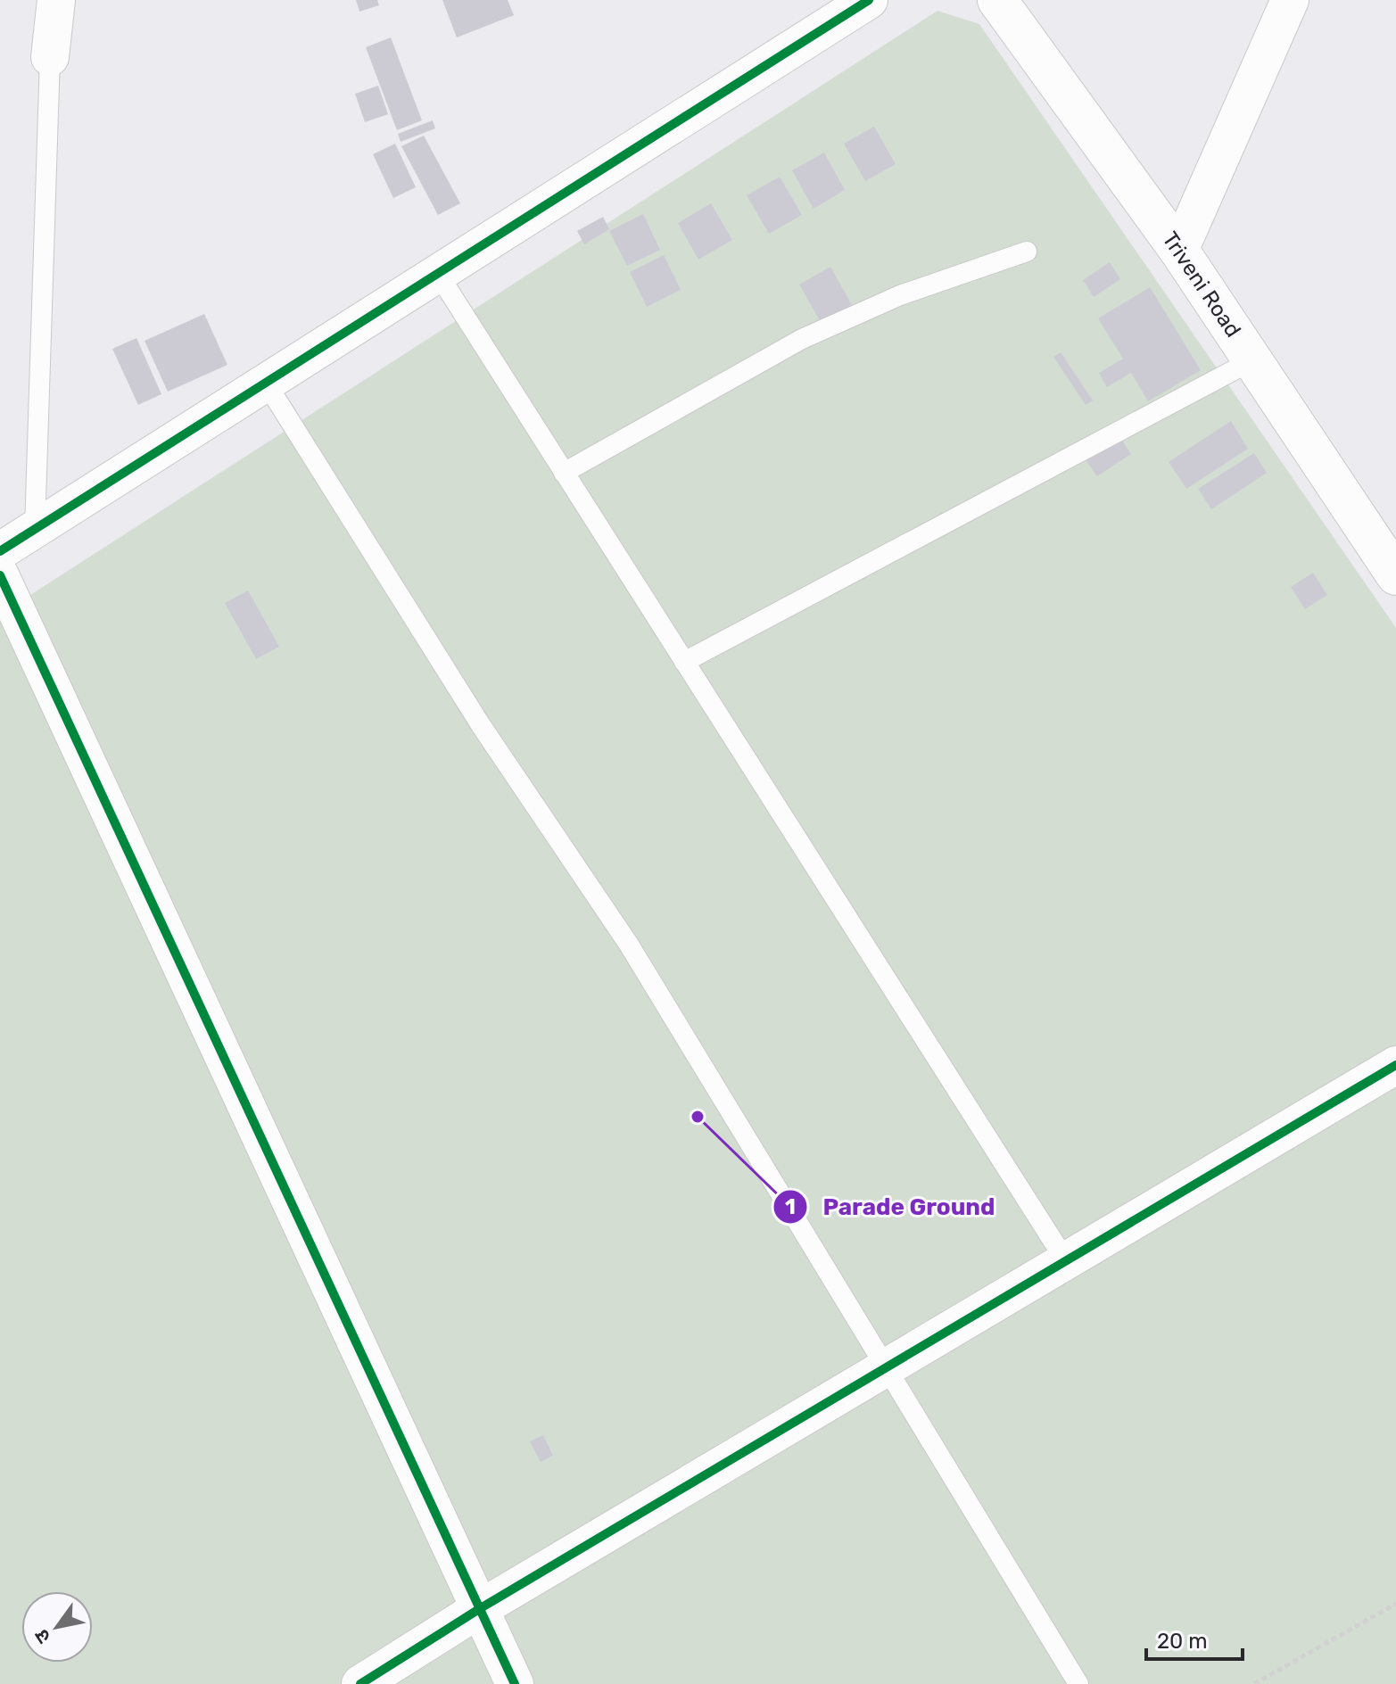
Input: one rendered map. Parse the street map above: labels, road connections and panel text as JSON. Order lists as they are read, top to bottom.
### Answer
{
  "streets": {
    "main road": ["Triveni Road"]
  },
  "places": ["Parade Ground"],
  "scale_bar": "20 m",
  "north": "bottom left"
}
